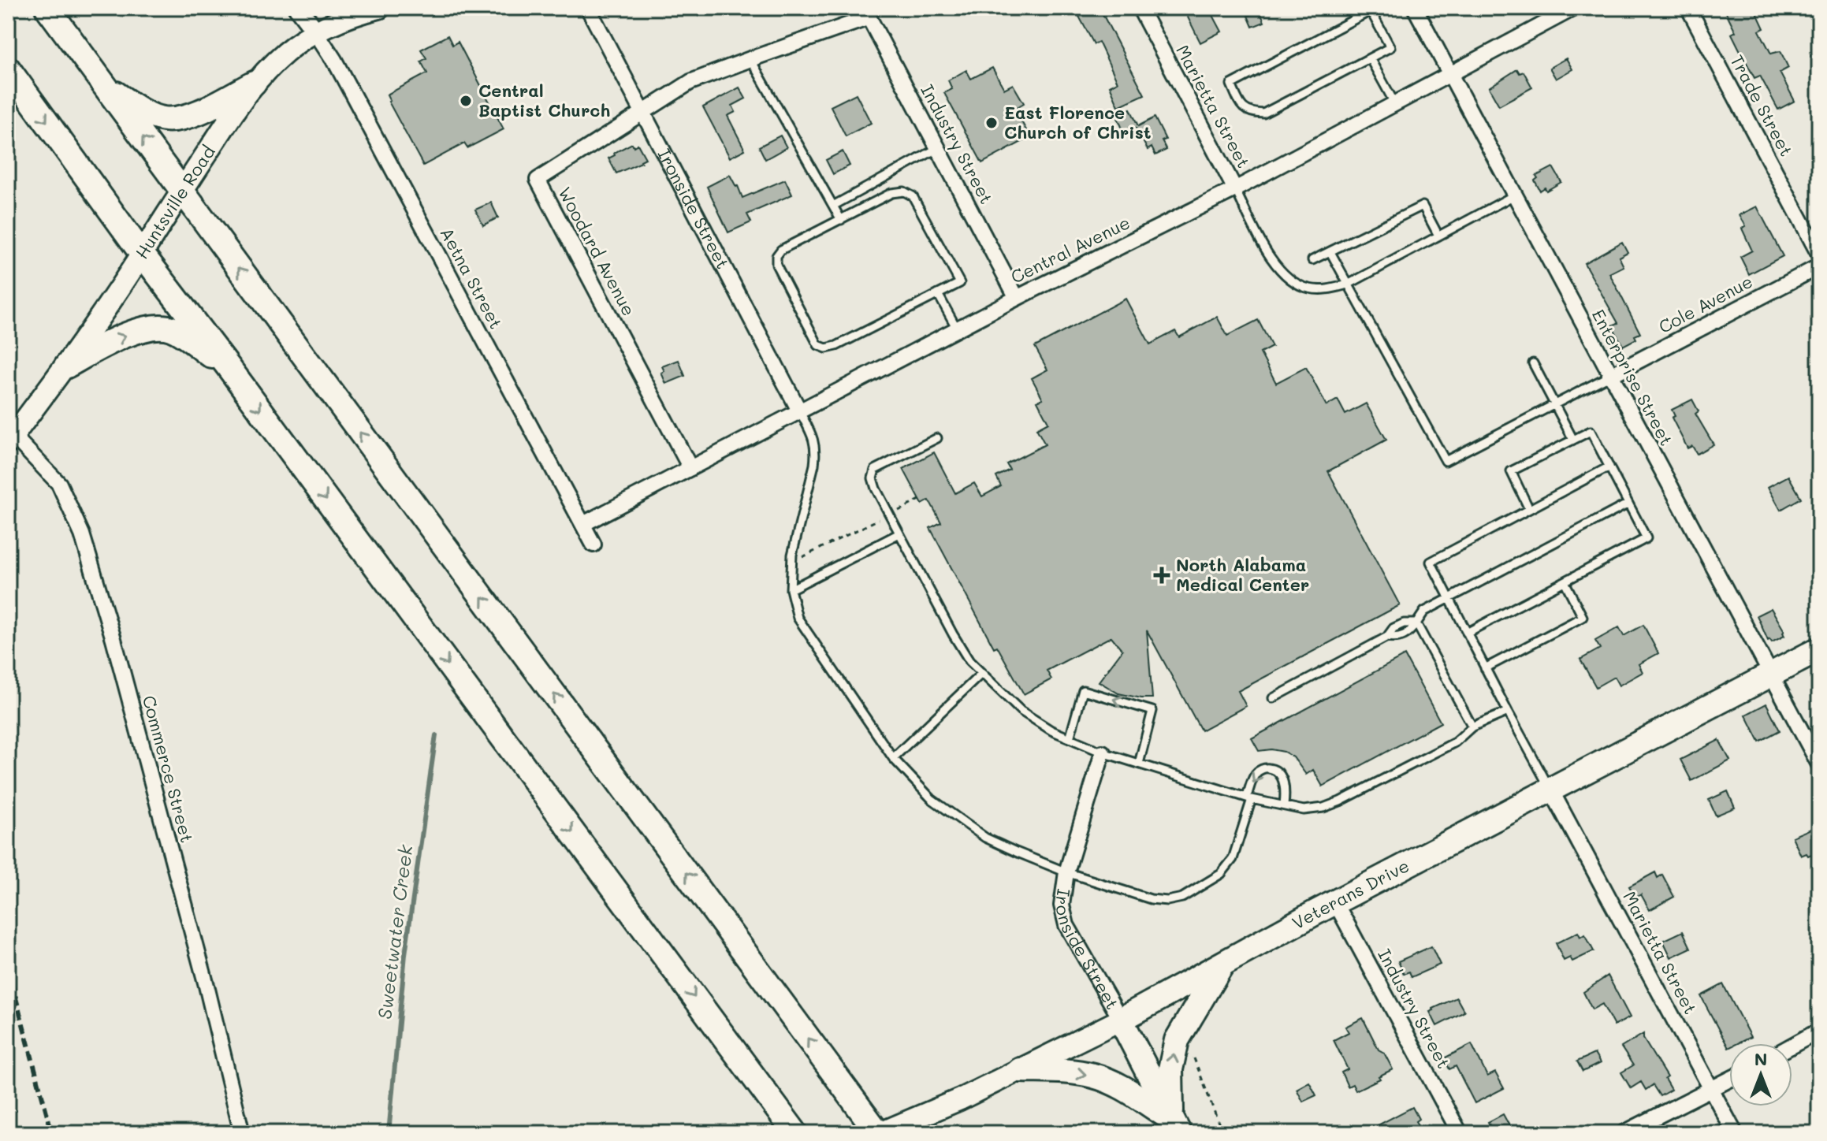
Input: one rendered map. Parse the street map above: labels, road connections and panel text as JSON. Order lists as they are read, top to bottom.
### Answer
{
  "streets": {
    "main road": ["Huntsville Road", "Ironside Street", "Veterans Drive"],
    "street": [
      "Trade Street",
      "Marietta Street",
      "Industry Street",
      "Central Avenue",
      "Woodard Avenue",
      "Aetna Street",
      "Cole Avenue",
      "Enterprise Street",
      "Commerce Street"
    ]
  },
  "crossings": [
    ["Marietta Street", "Central Avenue"],
    ["Marietta Street", "Veterans Drive"],
    ["Industry Street", "Central Avenue"],
    ["Industry Street", "Woodard Avenue"],
    ["Industry Street", "Veterans Drive"],
    ["Huntsville Road", "Aetna Street"],
    ["Huntsville Road", "Commerce Street"],
    ["Ironside Street", "Central Avenue"],
    ["Ironside Street", "Woodard Avenue"],
    ["Ironside Street", "Veterans Drive"],
    ["Central Avenue", "Woodard Avenue"],
    ["Central Avenue", "Aetna Street"],
    ["Central Avenue", "Enterprise Street"],
    ["Cole Avenue", "Enterprise Street"],
    ["Enterprise Street", "Veterans Drive"]
  ],
  "water": ["Sweetwater Creek"],
  "places": {
    "other": ["Central Baptist Church", "East Florence Church of Christ"],
    "health": ["North Alabama Medical Center"]
  },
  "north": "top"
}
